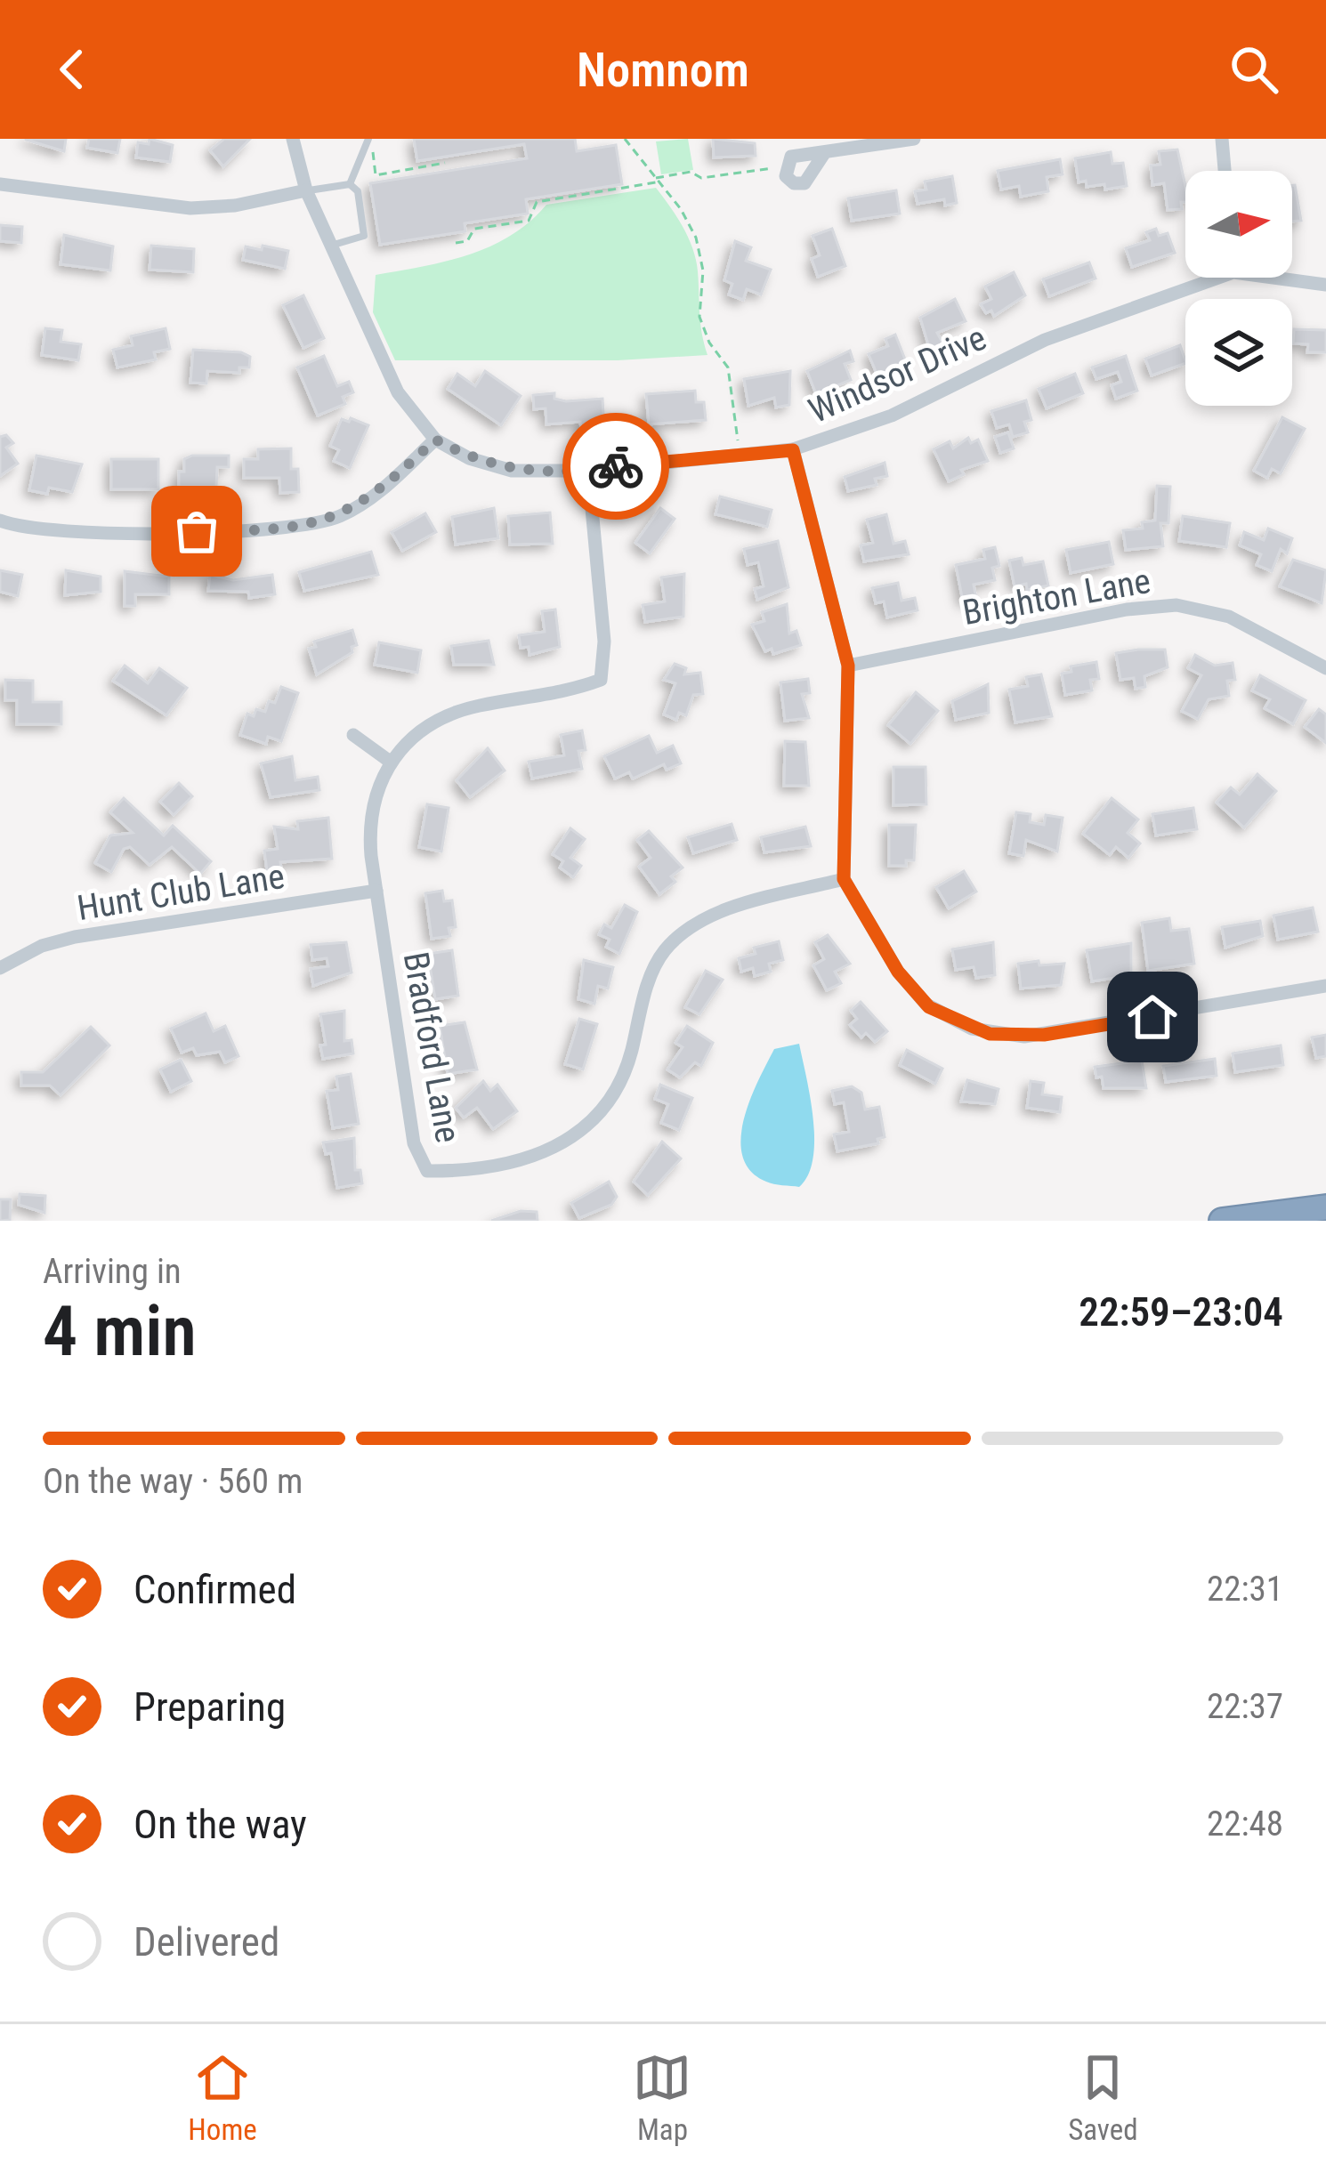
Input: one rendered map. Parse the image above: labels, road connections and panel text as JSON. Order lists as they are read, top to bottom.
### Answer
{
  "streets": {
    "street": [
      "Windsor Drive",
      "Brighton Lane",
      "Hunt Club Lane",
      "Bradford Lane"
    ]
  },
  "crossings": [
    ["Hunt Club Lane", "Bradford Lane"]
  ],
  "north": "right",
  "page": {
    "header": "Nomnom",
    "heading": ["4 min", "Arriving in", "22:59–23:04"],
    "bar": "On the way · 560 m",
    "list": [
      ["Confirmed", "22:31"],
      ["Preparing", "22:37"],
      ["On the way", "22:48"],
      "Delivered"
    ],
    "tabs": ["Home", "Map", "Saved"]
  }
}
